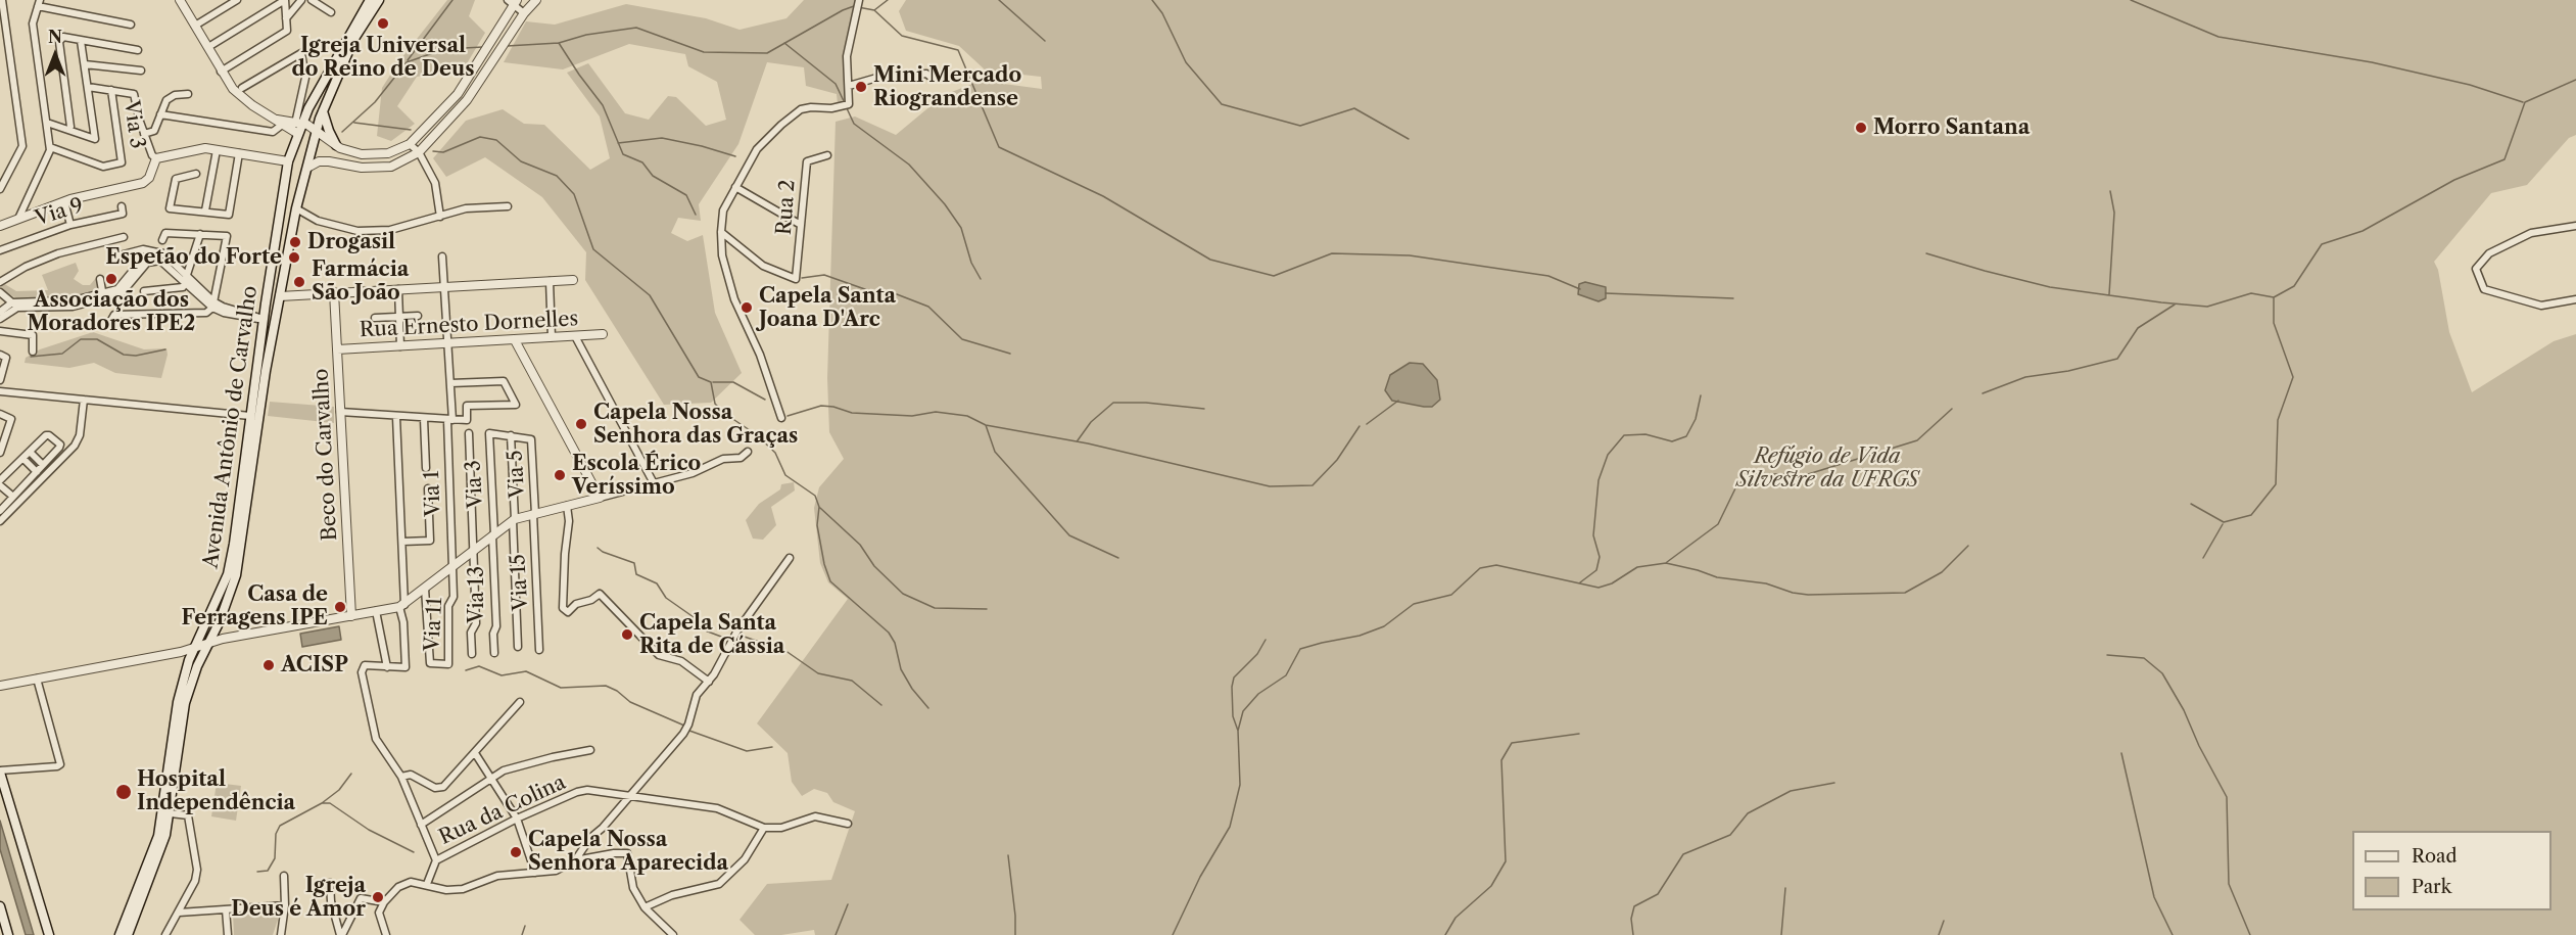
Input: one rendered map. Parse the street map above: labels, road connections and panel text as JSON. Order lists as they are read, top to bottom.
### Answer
{
  "streets": {
    "main road": ["Avenida Antônio de Carvalho"],
    "street": [
      "Via 3",
      "Rua 2",
      "Via 9",
      "Rua Ernesto Dornelles",
      "Beco do Carvalho",
      "Via 5",
      "Via 1",
      "Via 15",
      "Via 13",
      "Via 11",
      "Rua da Colina"
    ]
  },
  "crossings": [
    ["Via 3", "Via 5"],
    ["Via 3", "Via 13"],
    ["Rua Ernesto Dornelles", "Beco do Carvalho"],
    ["Rua Ernesto Dornelles", "Via 1"],
    ["Via 5", "Via 15"],
    ["Via 1", "Via 11"]
  ],
  "parks": ["Refúgio de Vida Silvestre da UFRGS"],
  "places": [
    "Igreja Universal do Reino de Deus",
    "Mini Mercado Riograndense",
    "Morro Santana",
    "Drogasil",
    "Espetão do Forte",
    "Associação dos Moradores IPE2",
    "Farmácia São João",
    "Capela Santa Joana D'Arc",
    "Capela Nossa Senhora das Graças",
    "Escola Érico Veríssimo",
    "Casa de Ferragens IPE",
    "Capela Santa Rita de Cássia",
    "ACISP",
    "Hospital Independência",
    "Capela Nossa Senhora Aparecida",
    "Igreja Deus é Amor"
  ],
  "legend": ["Road", "Park"],
  "north": "top"
}
